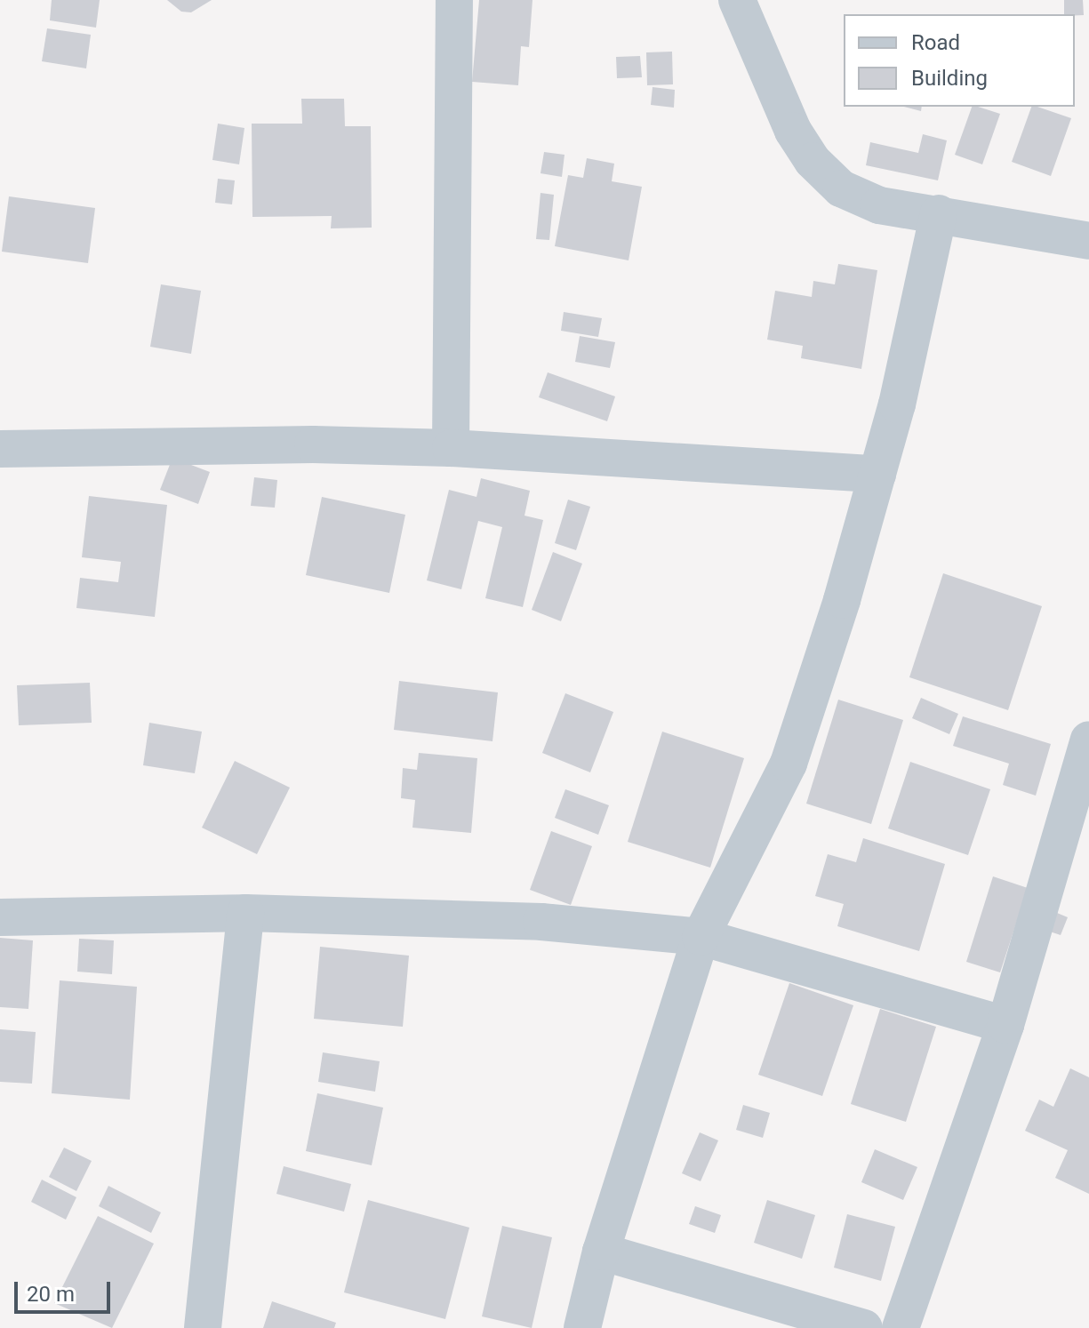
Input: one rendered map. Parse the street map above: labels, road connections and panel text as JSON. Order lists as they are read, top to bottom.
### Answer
{
  "legend": ["Road", "Building"],
  "scale_bar": "20 m"
}
